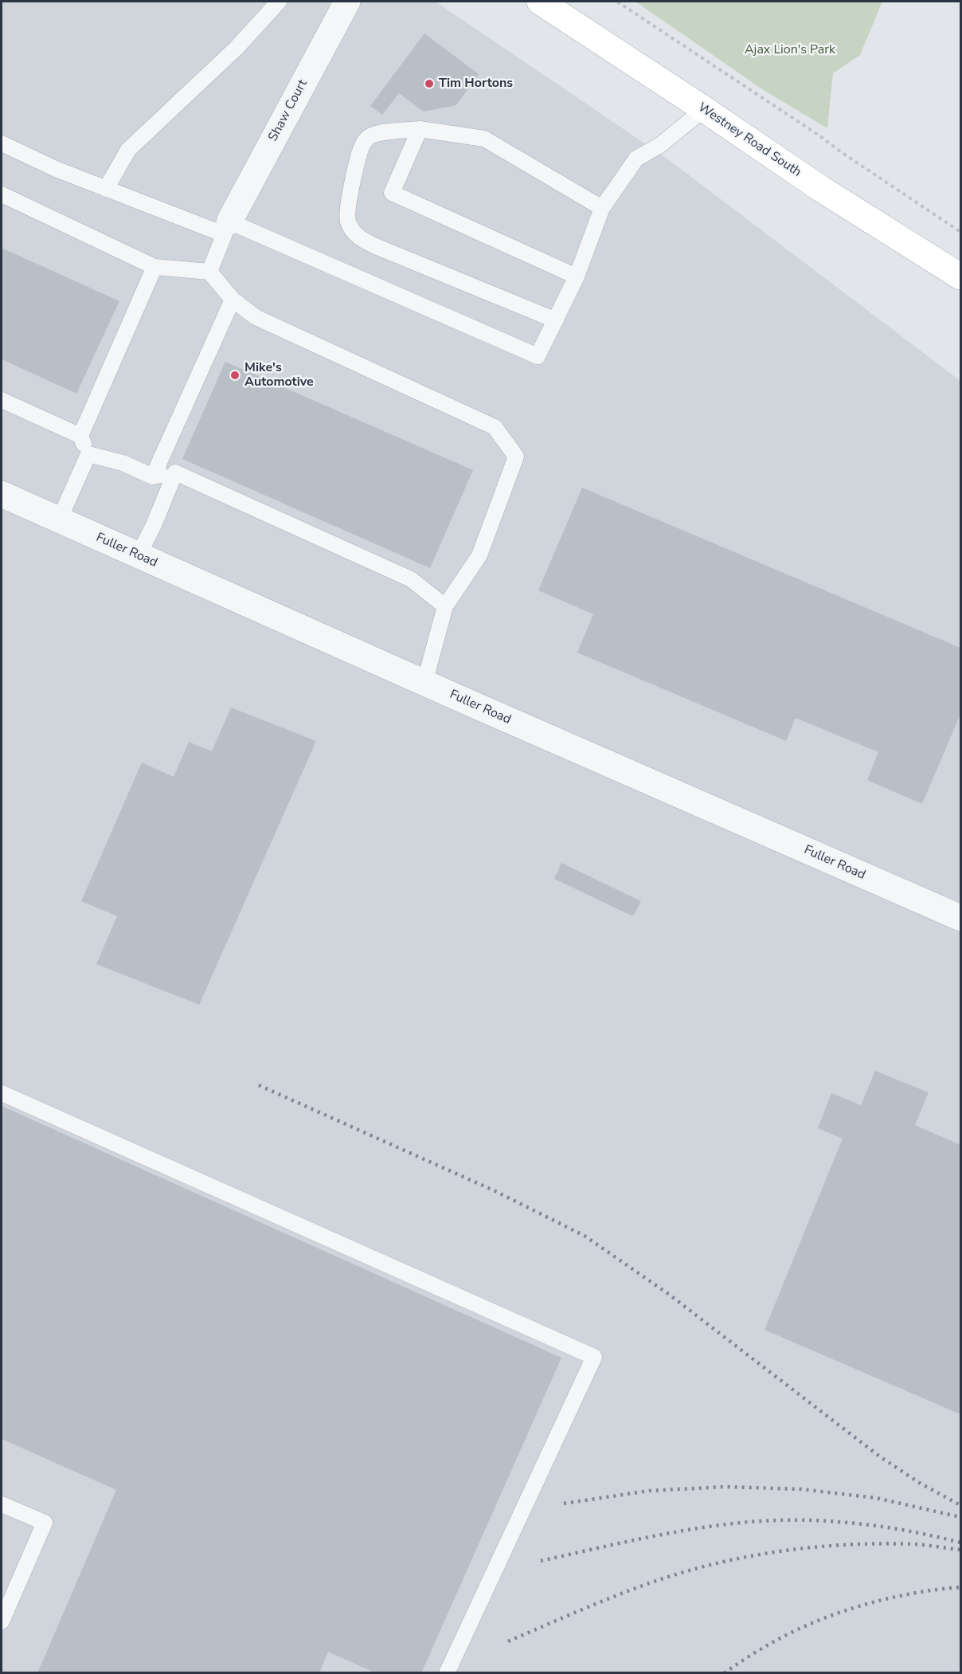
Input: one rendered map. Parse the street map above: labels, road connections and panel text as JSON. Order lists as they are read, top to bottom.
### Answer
{
  "streets": {
    "main road": ["Westney Road South"],
    "street": ["Shaw Court", "Fuller Road"]
  },
  "parks": ["Ajax Lion's Park"],
  "places": ["Tim Hortons", "Mike's Automotive"]
}
